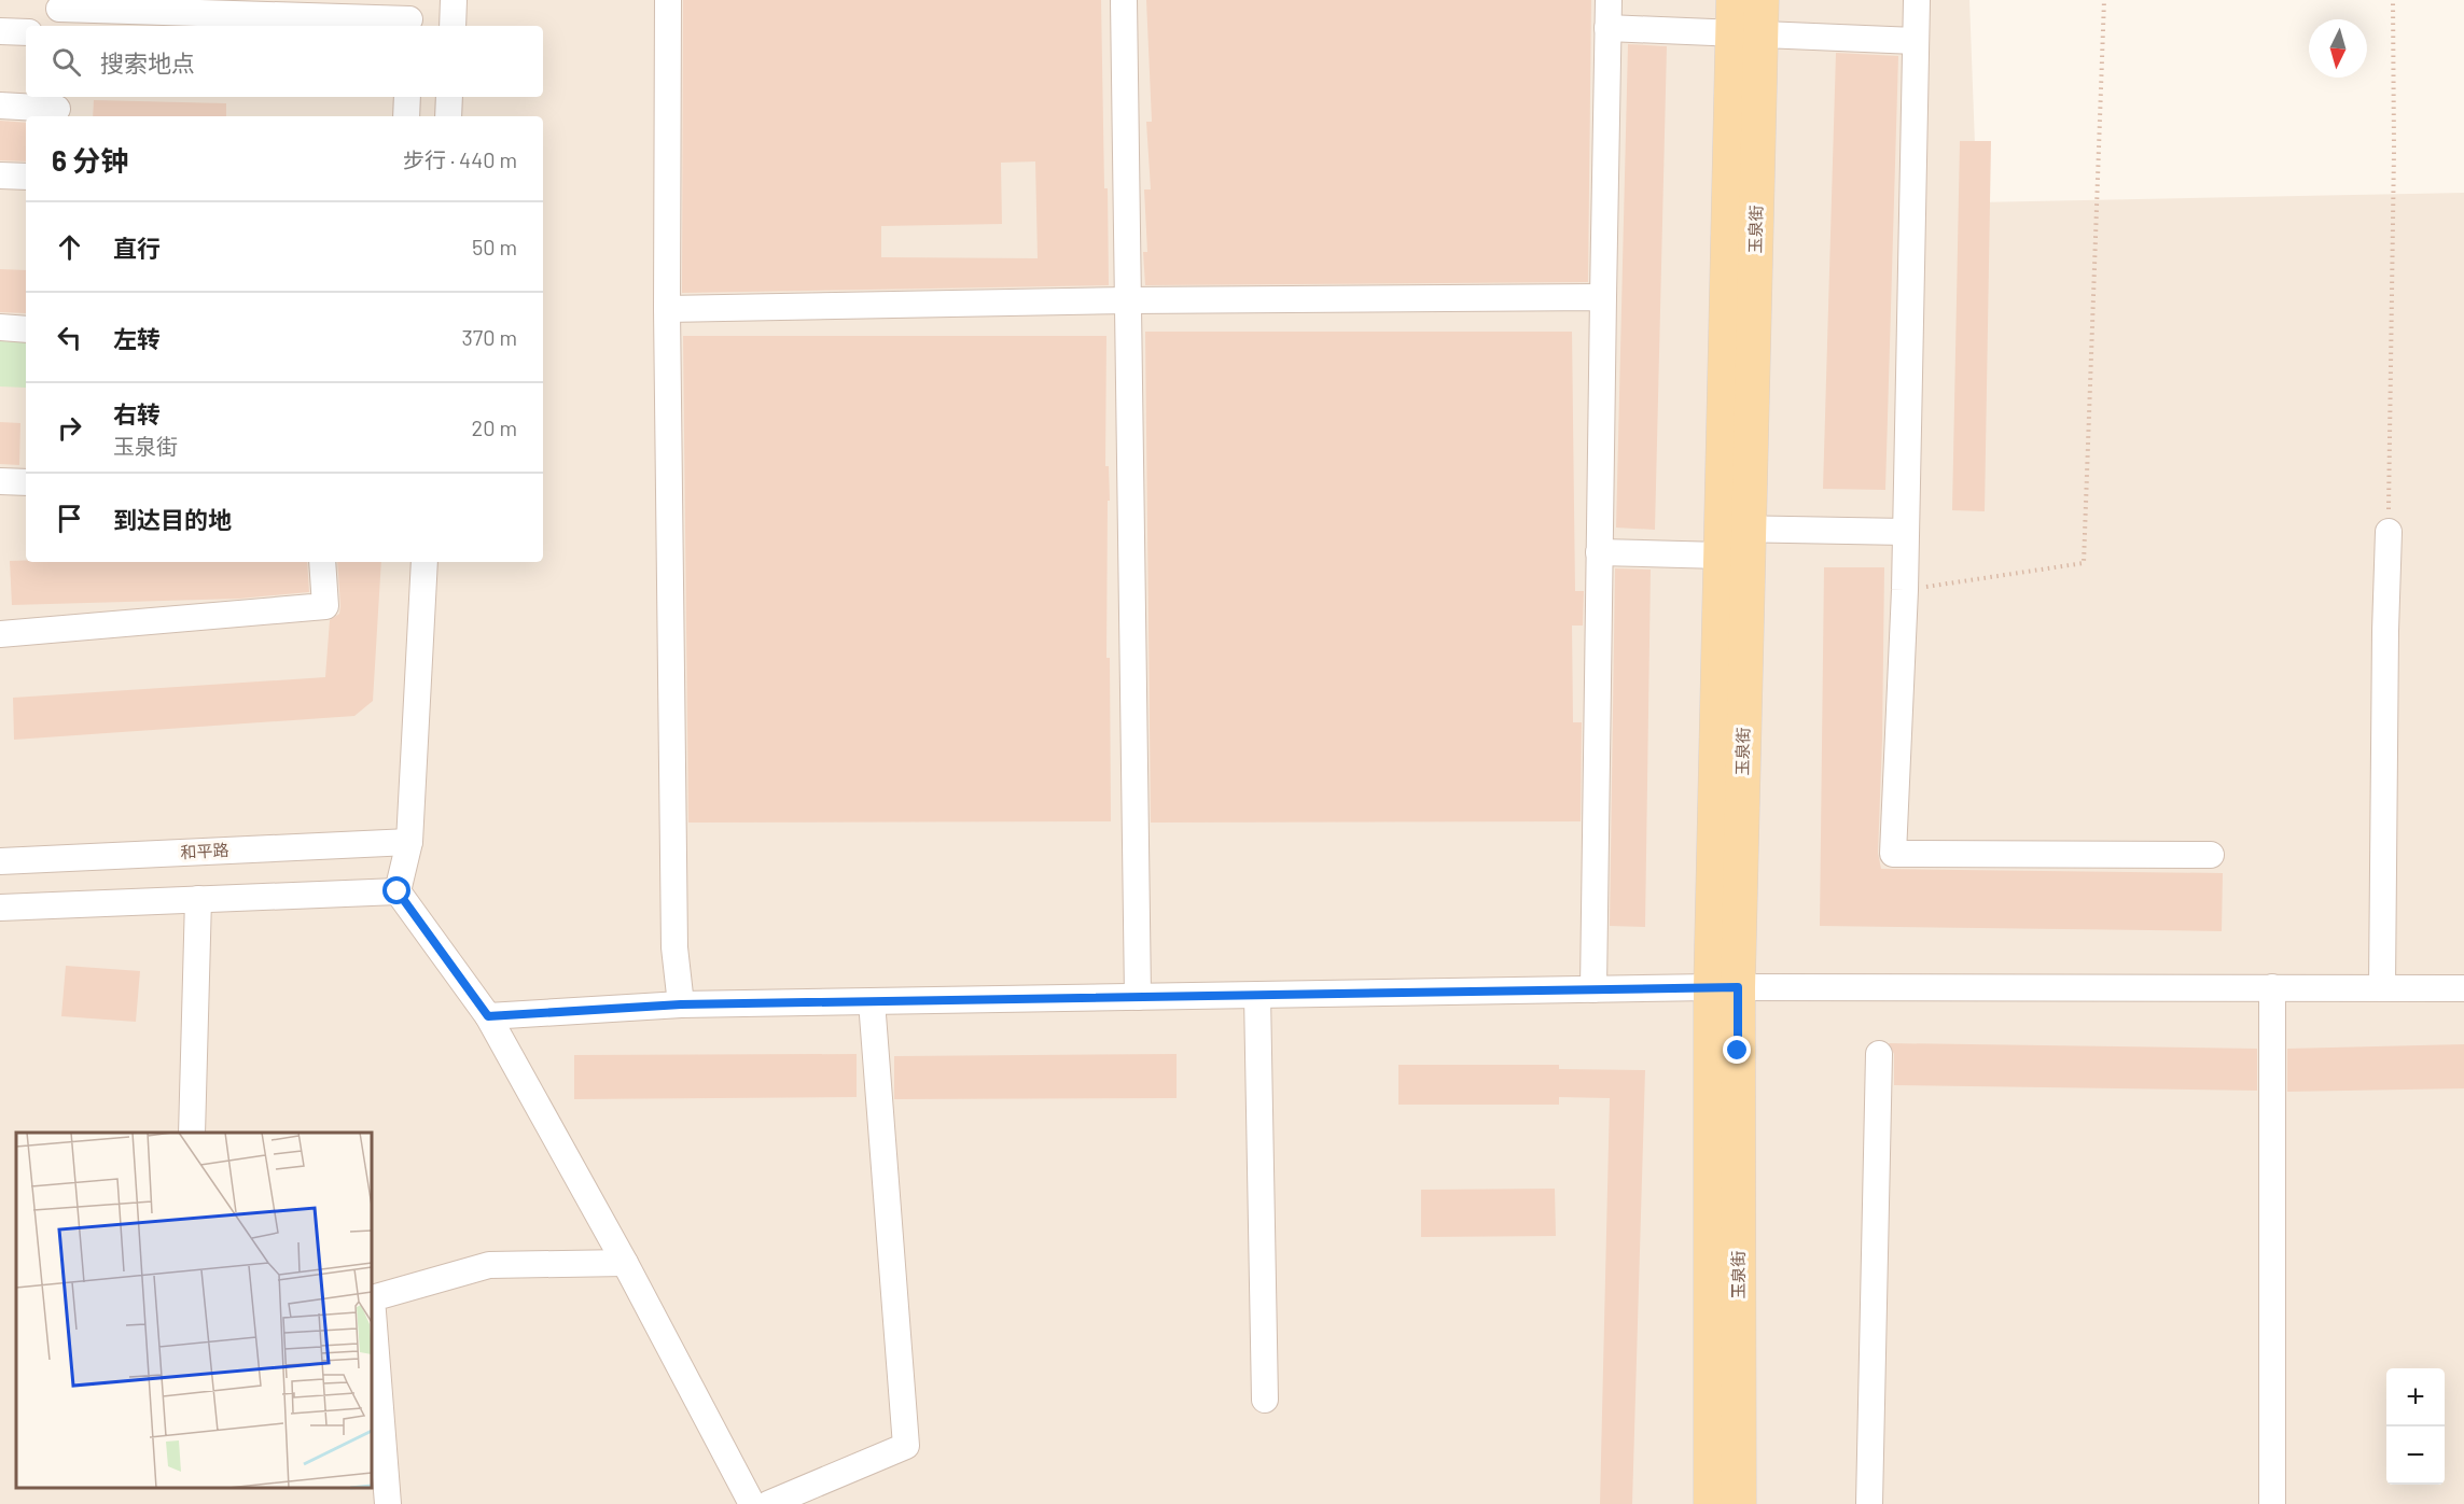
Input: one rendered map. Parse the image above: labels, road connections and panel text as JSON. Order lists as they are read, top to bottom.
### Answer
{
  "streets": {
    "main road": ["玉泉街"],
    "street": ["和平路"]
  },
  "north": "bottom",
  "page": {
    "search": "搜索地点",
    "heading": ["6 分钟", "步行 · 440 m"],
    "list": [
      ["直行", "50 m"],
      ["左转", "370 m"],
      ["右转", "玉泉街", "20 m"],
      "到达目的地"
    ],
    "map_buttons": ["+", "−"]
  }
}
